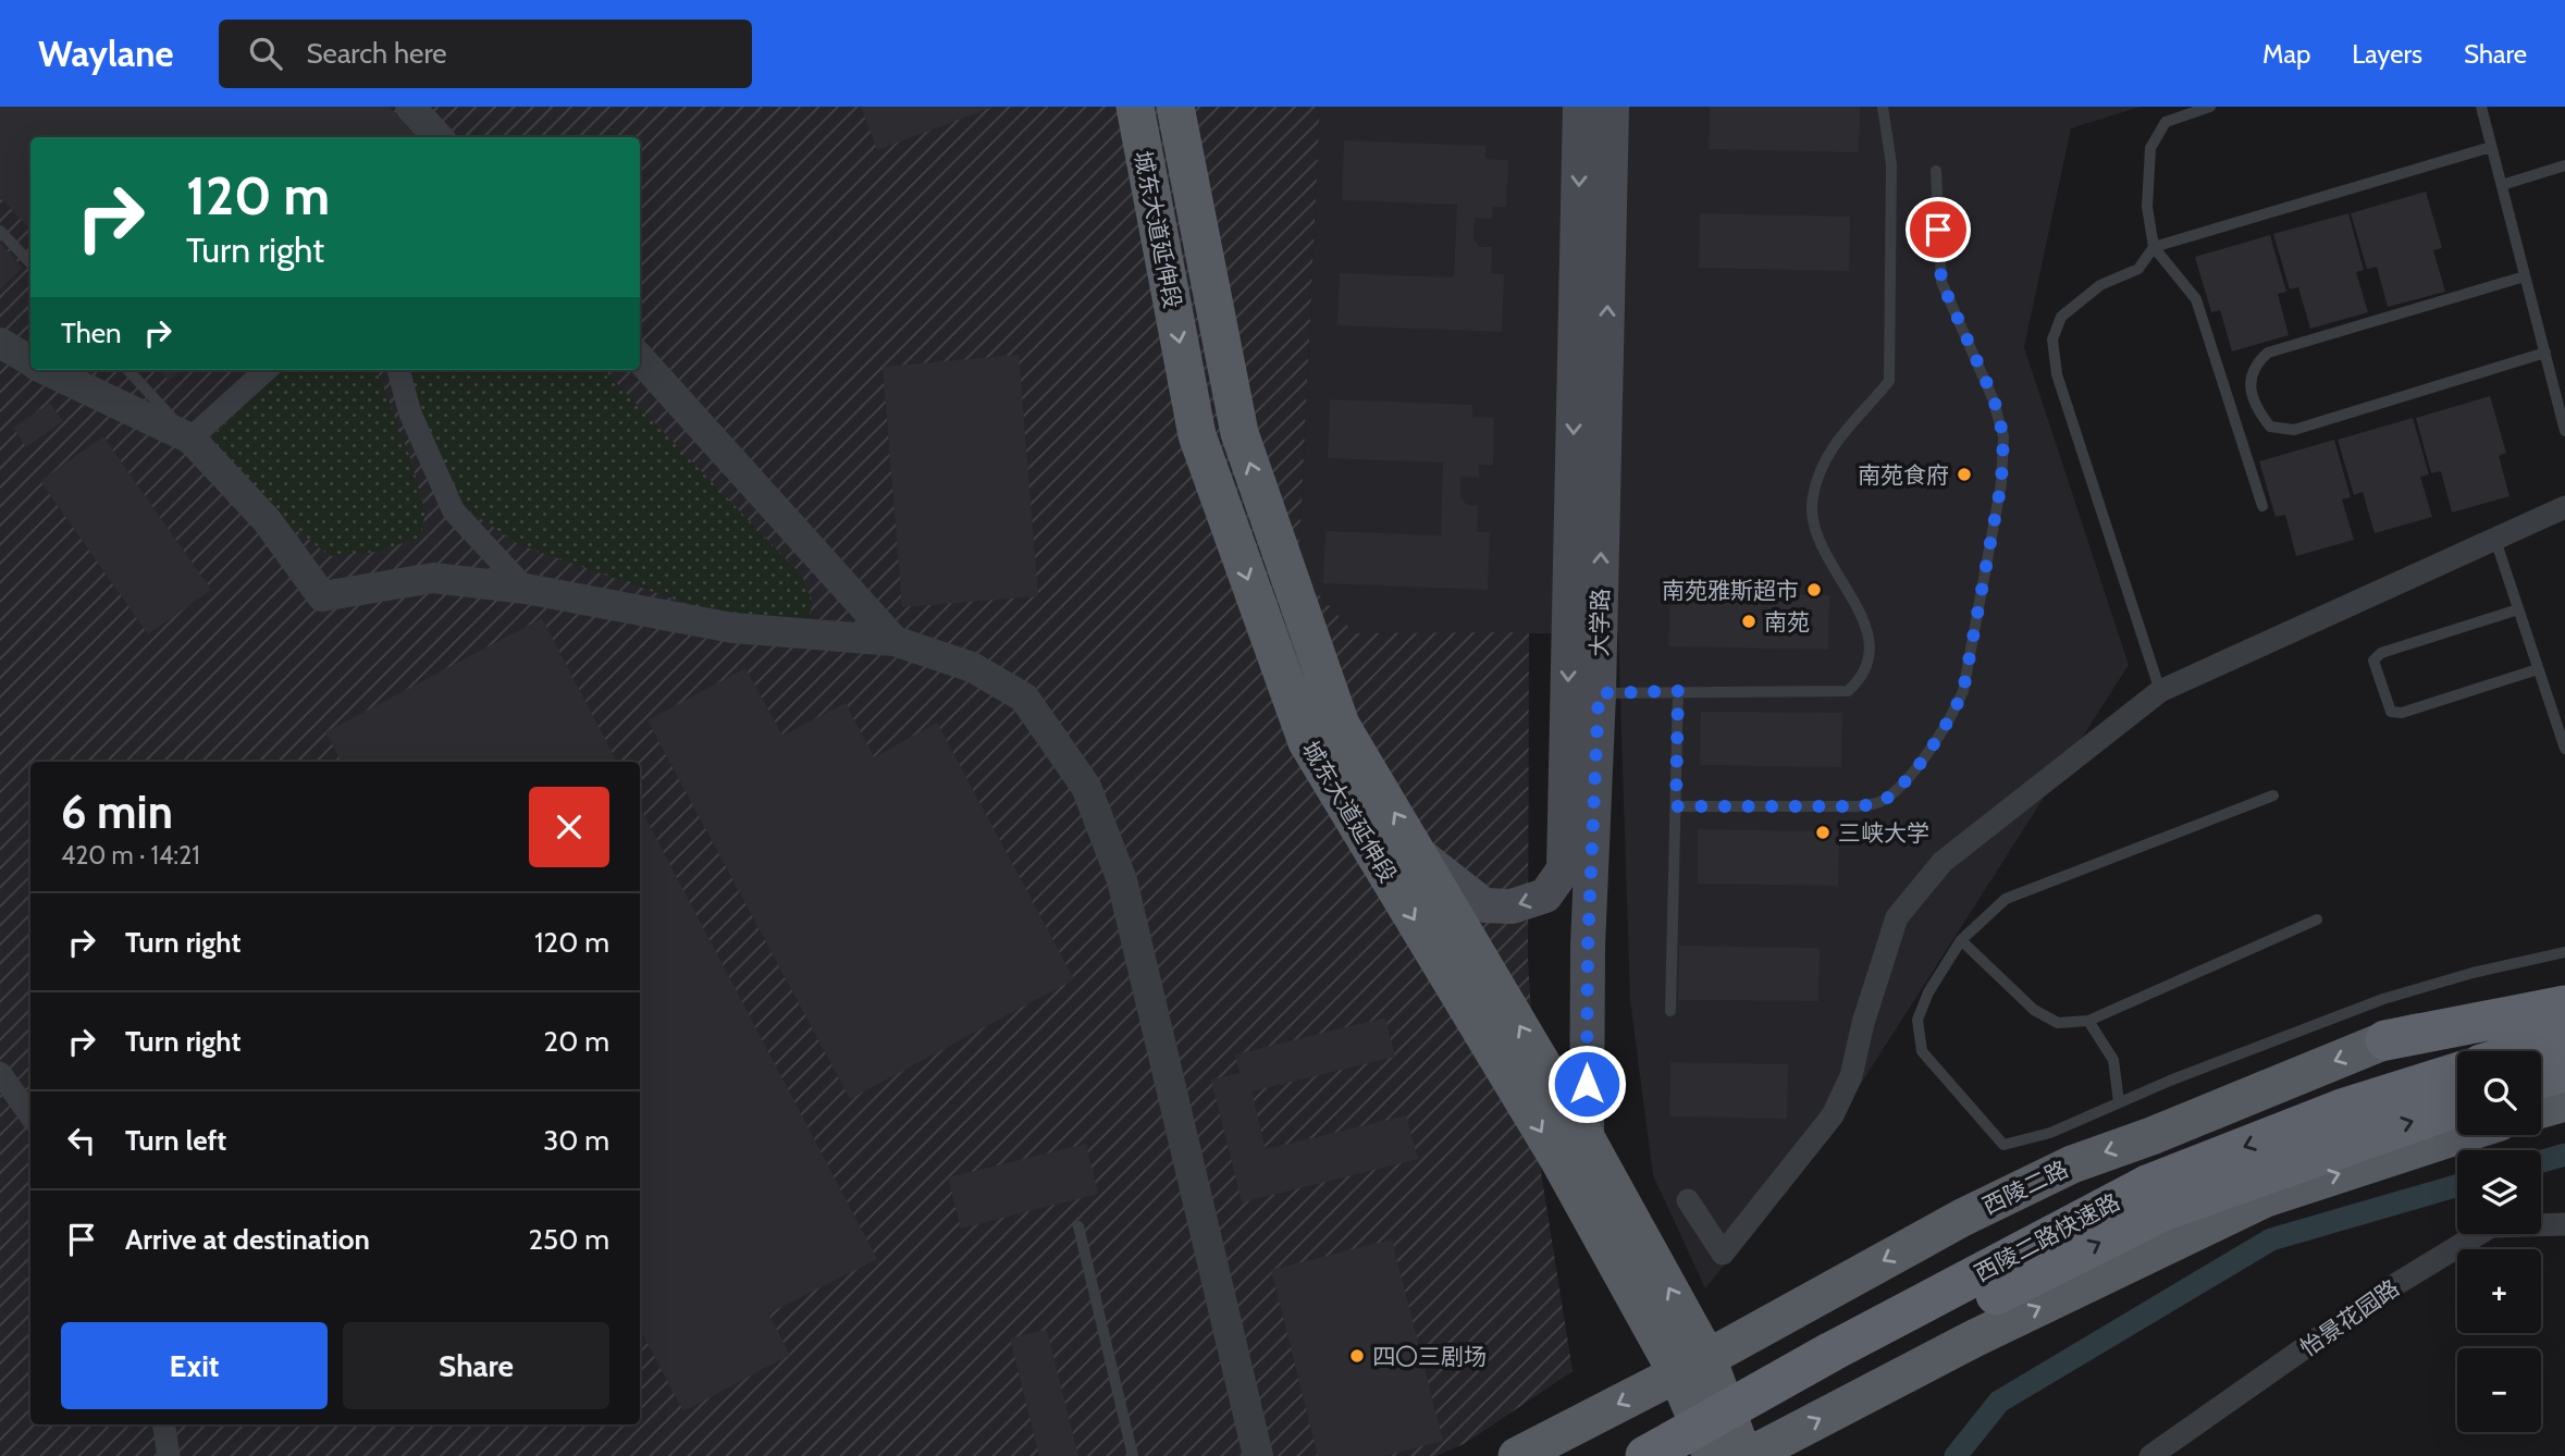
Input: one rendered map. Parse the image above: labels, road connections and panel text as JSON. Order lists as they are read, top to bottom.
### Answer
{
  "streets": {
    "highway": ["西陵二路快速路"],
    "main road": ["城东大道延伸段", "大学路", "西陵二路"],
    "street": ["怡景花园路"]
  },
  "crossings": [
    ["城东大道延伸段", "大学路"],
    ["城东大道延伸段", "西陵二路"]
  ],
  "places": [
    "南苑食府",
    "南苑雅斯超市",
    "南苑",
    "三峡大学",
    "四〇三剧场"
  ],
  "page": {
    "header": "Waylane",
    "search": "Search here",
    "nav": ["Map", "Layers", "Share"],
    "turn": ["120 m", "Turn right"],
    "then": "Then",
    "heading": ["6 min", "420 m · 14:21"],
    "list": [
      {
        "name": "Turn right",
        "value": "120 m"
      },
      {
        "name": "Turn right",
        "value": "20 m"
      },
      {
        "name": "Turn left",
        "value": "30 m"
      },
      {
        "name": "Arrive at destination",
        "value": "250 m"
      }
    ],
    "map_buttons": ["+", "−"],
    "buttons": ["Exit", "Share"]
  }
}
